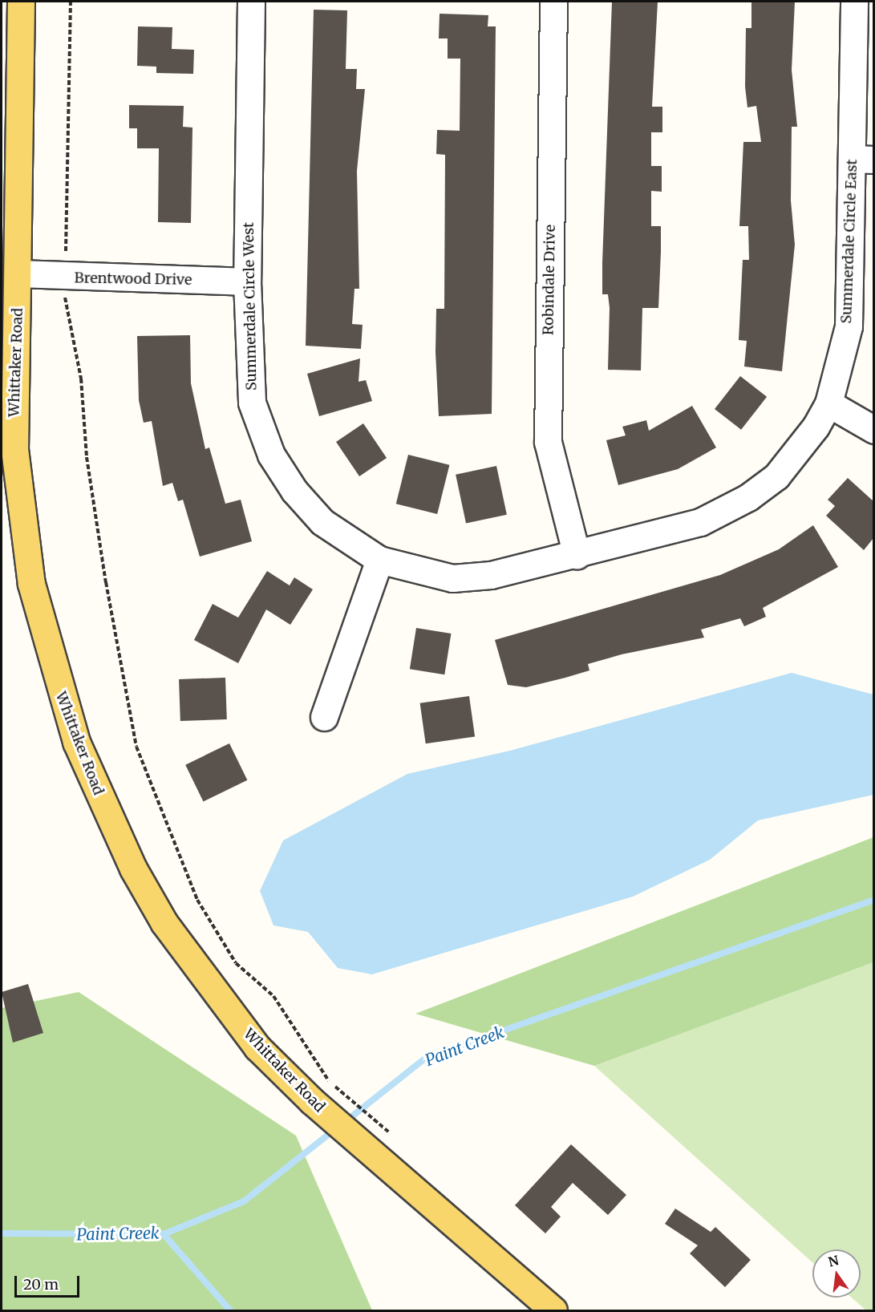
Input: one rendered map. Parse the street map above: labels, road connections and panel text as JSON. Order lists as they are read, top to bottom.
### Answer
{
  "streets": {
    "main road": ["Whittaker Road"],
    "street": [
      "Summerdale Circle East",
      "Brentwood Drive",
      "Robindale Drive",
      "Summerdale Circle West"
    ]
  },
  "crossings": [
    ["Summerdale Circle East", "Robindale Drive"],
    ["Summerdale Circle East", "Summerdale Circle West"],
    ["Brentwood Drive", "Summerdale Circle West"],
    ["Brentwood Drive", "Whittaker Road"],
    ["Robindale Drive", "Summerdale Circle West"]
  ],
  "water": ["Paint Creek"],
  "scale_bar": "20 m",
  "north": "top"
}
